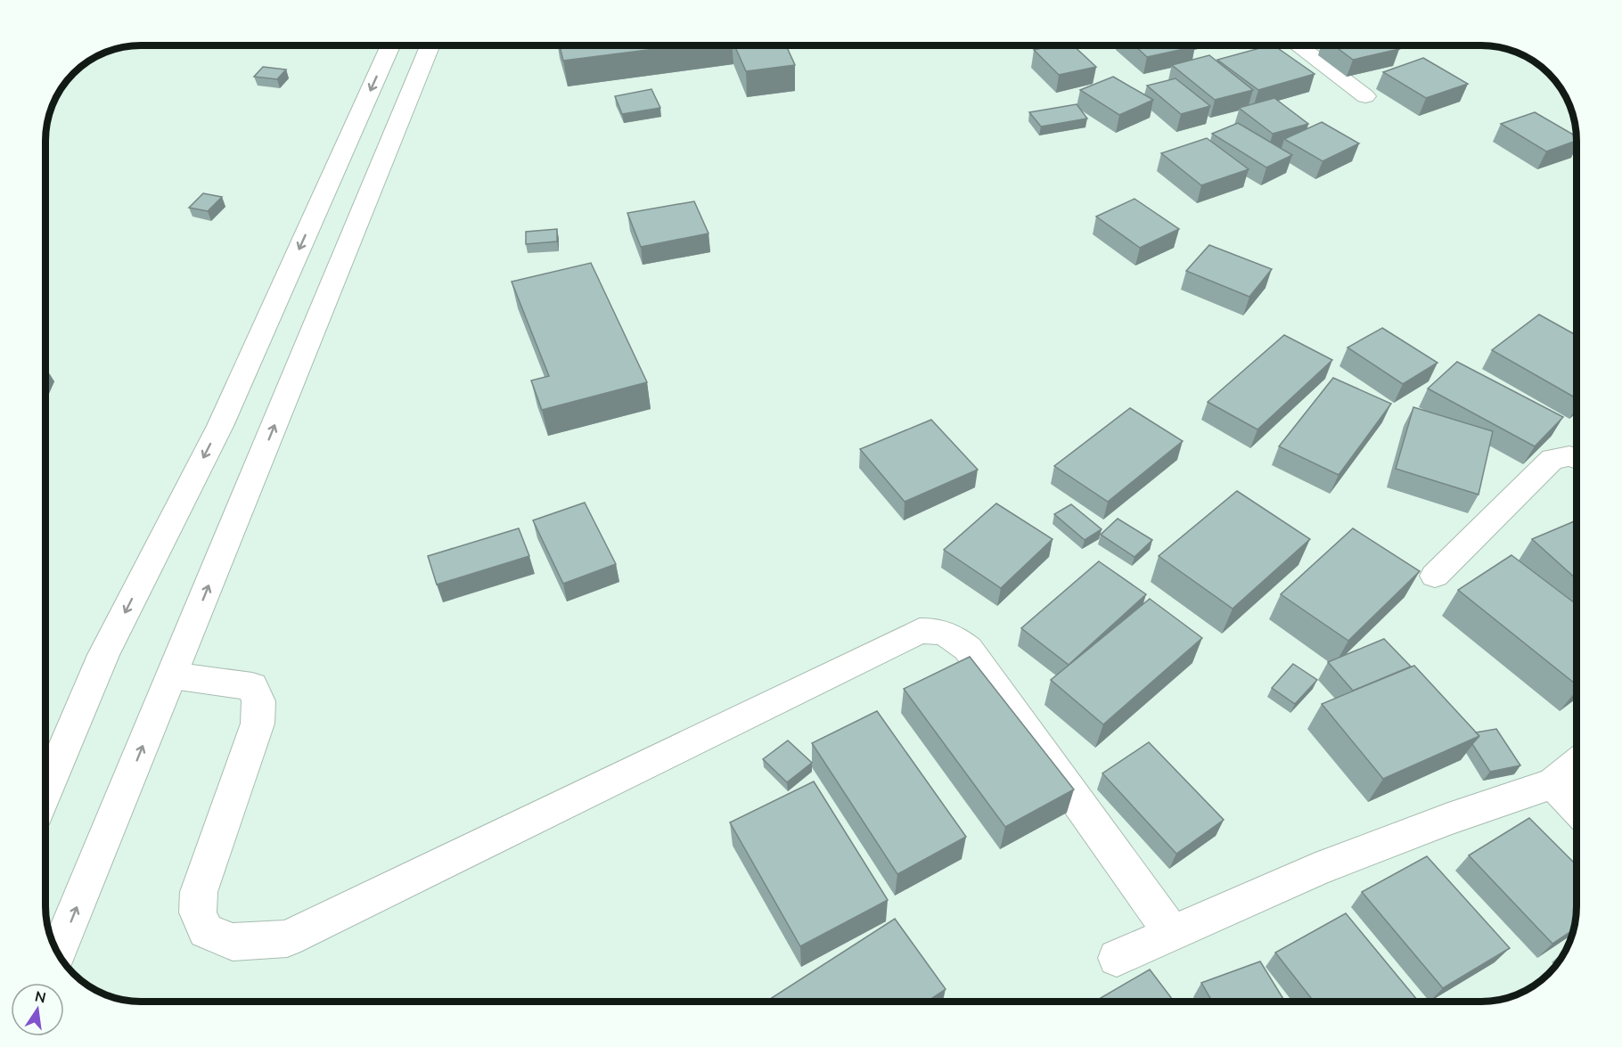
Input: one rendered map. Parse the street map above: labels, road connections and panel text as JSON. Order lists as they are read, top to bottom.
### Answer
{
  "north": "top"
}
